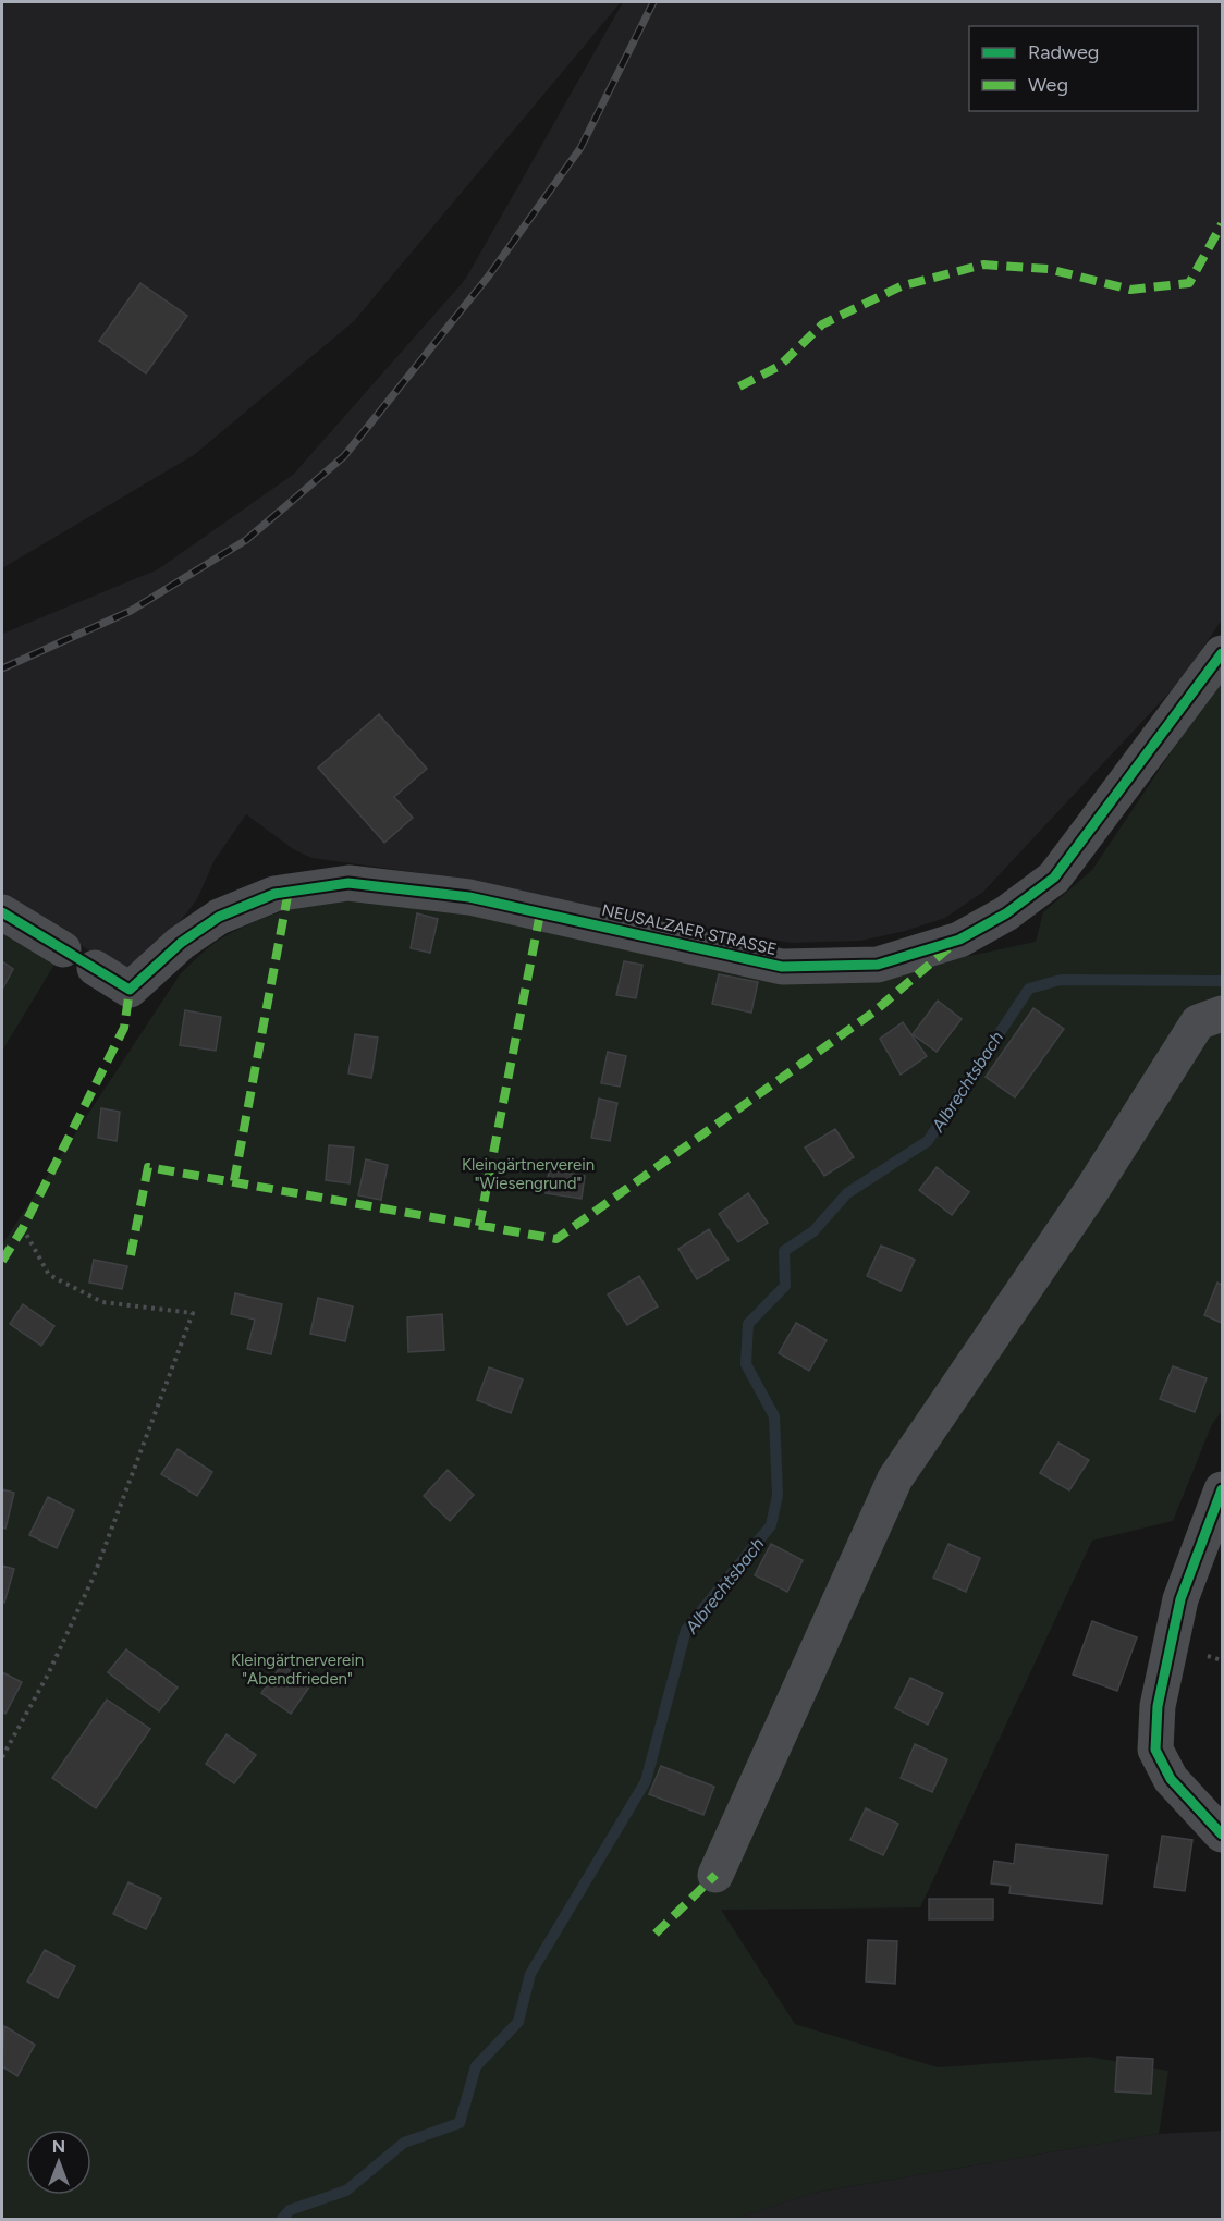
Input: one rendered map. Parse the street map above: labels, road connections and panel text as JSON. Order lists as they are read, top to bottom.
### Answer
{
  "streets": {
    "street": ["NEUSALZAER STRASSE"]
  },
  "water": ["Albrechtsbach"],
  "parks": ["Kleingärtnerverein \"Wiesengrund\"", "Kleingärtnerverein \"Abendfrieden\""],
  "legend": ["Radweg", "Weg"],
  "north": "top"
}
